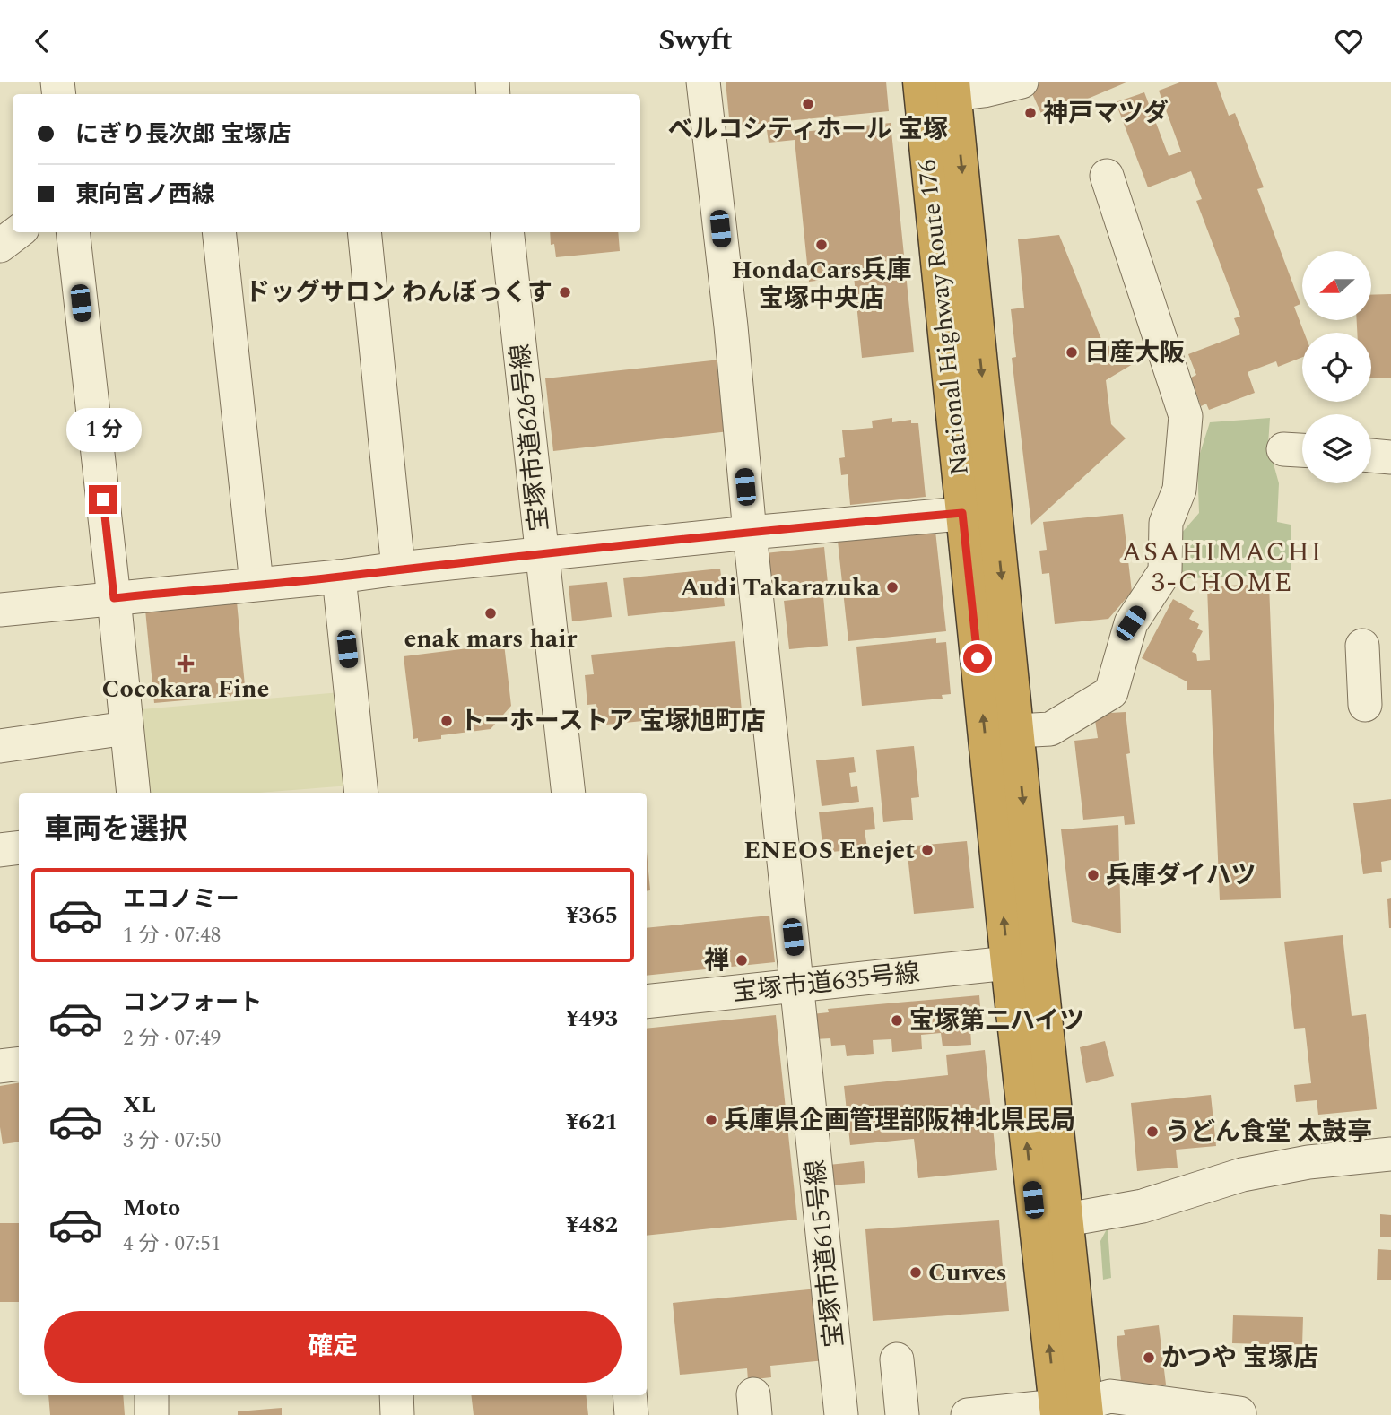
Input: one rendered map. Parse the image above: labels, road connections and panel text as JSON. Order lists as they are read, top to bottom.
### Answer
{
  "streets": {
    "highway": ["National Highway Route 176"],
    "street": ["宝塚市道626号線", "宝塚市道635号線", "宝塚市道615号線"]
  },
  "crossings": [
    ["National Highway Route 176", "宝塚市道635号線"],
    ["宝塚市道635号線", "宝塚市道615号線"]
  ],
  "districts": ["ASAHIMACHI 3-CHOME"],
  "places": {
    "other": [
      "ベルコシティホール 宝塚",
      "神戸マツダ",
      "HondaCars兵庫 宝塚中央店",
      "ドッグサロン わんぼっくす",
      "日産大阪",
      "Audi Takarazuka",
      "enak mars hair",
      "トーホーストア 宝塚旭町店",
      "ENEOS Enejet",
      "兵庫ダイハツ",
      "禅",
      "宝塚第二ハイツ",
      "兵庫県企画管理部阪神北県民局",
      "うどん食堂 太鼓亭",
      "Curves",
      "かつや 宝塚店"
    ],
    "health": ["Cocokara Fine"]
  },
  "north": "left",
  "page": {
    "header": "Swyft",
    "banner": ["にぎり長次郎 宝塚店", "東向宮ノ西線"],
    "bubble": "1 分",
    "heading": "車両を選択",
    "list": [
      {
        "name": "エコノミー",
        "note": "1 分 · 07:48",
        "value": "¥365"
      },
      {
        "name": "コンフォート",
        "note": "2 分 · 07:49",
        "value": "¥493"
      },
      {
        "name": "XL",
        "note": "3 分 · 07:50",
        "value": "¥621"
      },
      {
        "name": "Moto",
        "note": "4 分 · 07:51",
        "value": "¥482"
      }
    ],
    "buttons": "確定"
  }
}
